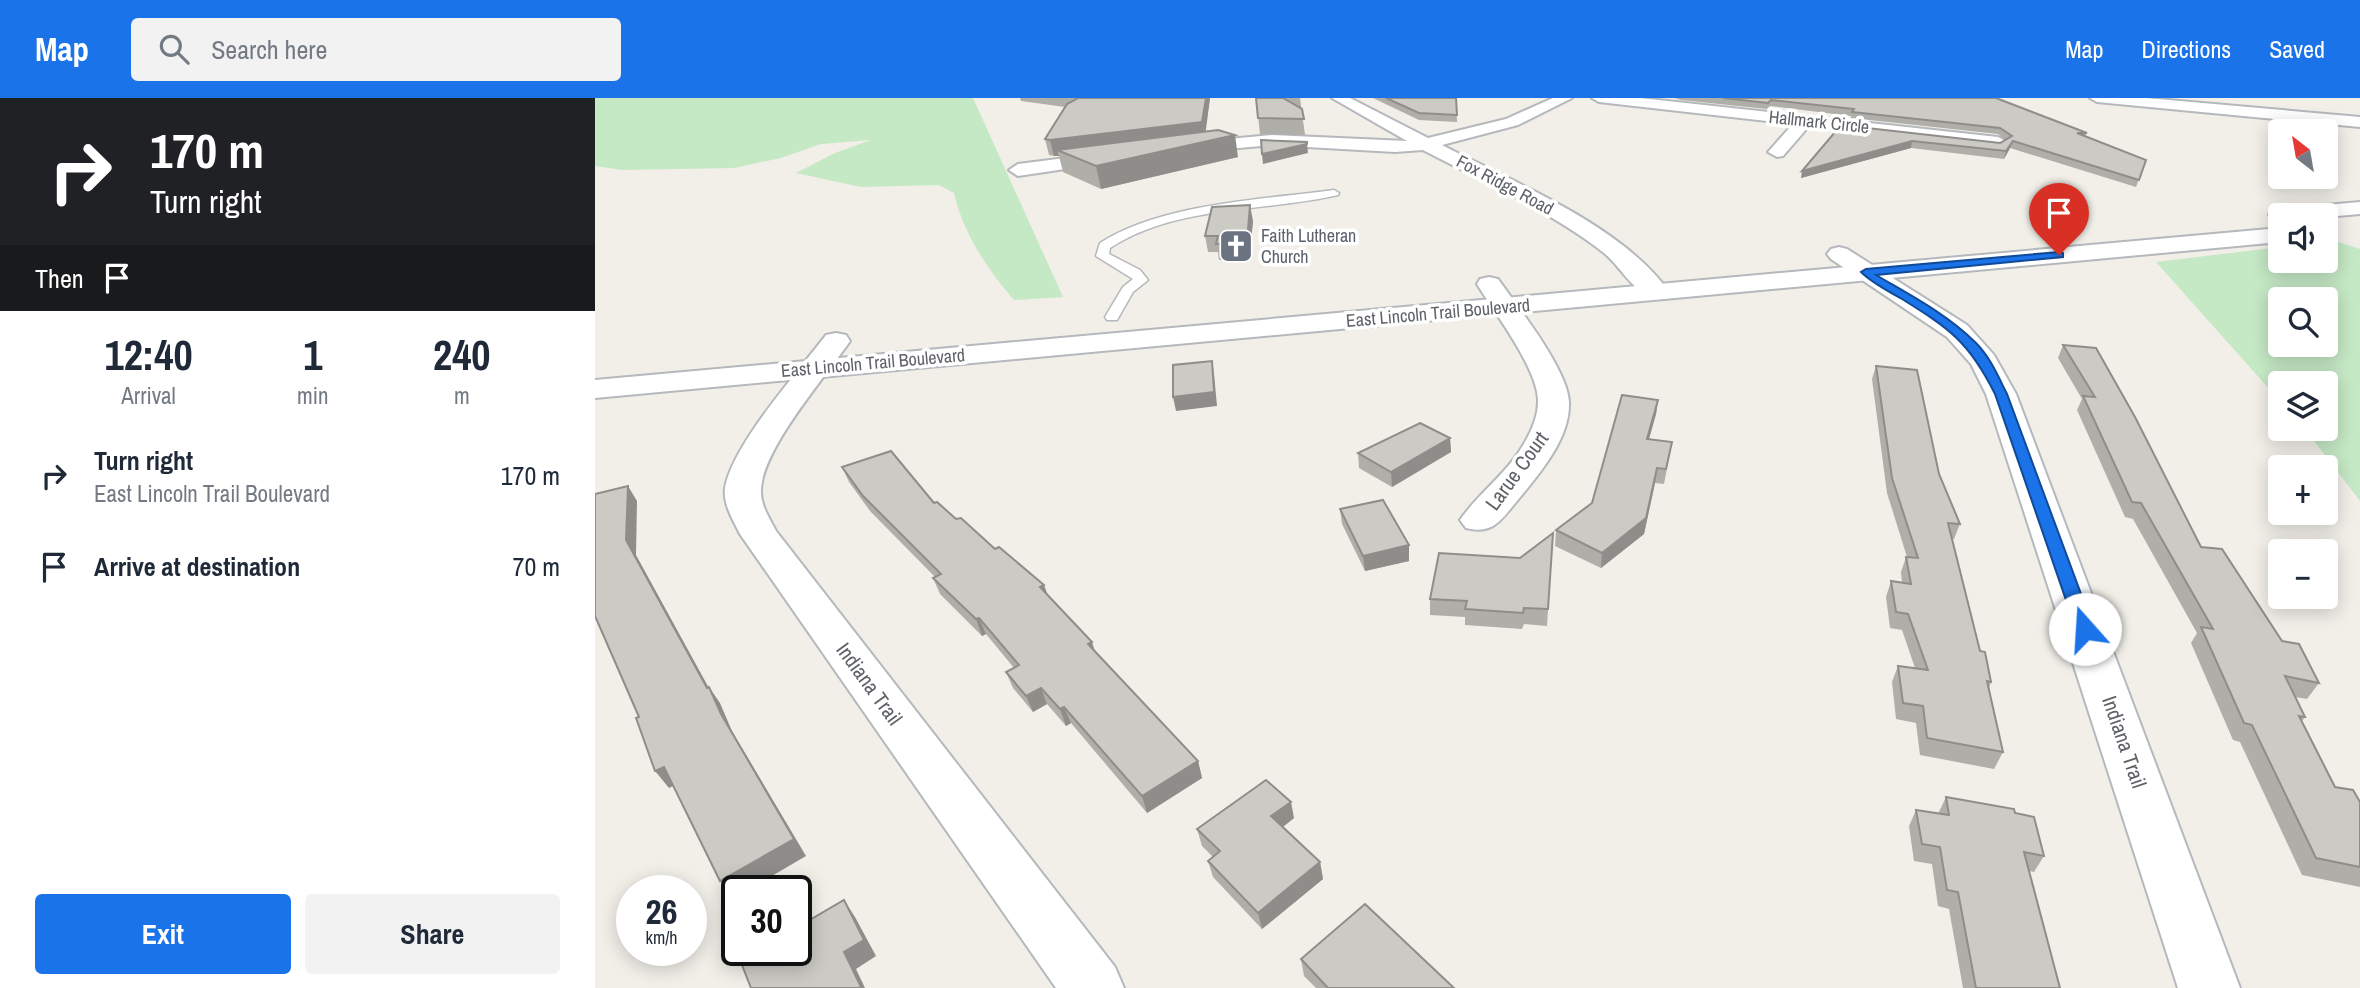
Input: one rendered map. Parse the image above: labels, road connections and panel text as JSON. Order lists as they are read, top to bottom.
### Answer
{
  "streets": {
    "street": [
      "Hallmark Circle",
      "Fox Ridge Road",
      "East Lincoln Trail Boulevard",
      "Larue Court",
      "Indiana Trail"
    ]
  },
  "crossings": [
    ["Fox Ridge Road", "East Lincoln Trail Boulevard"],
    ["East Lincoln Trail Boulevard", "Larue Court"],
    ["East Lincoln Trail Boulevard", "Indiana Trail"]
  ],
  "places": {
    "church": ["Faith Lutheran Church"]
  },
  "north": "top left",
  "page": {
    "header": "Map",
    "search": "Search here",
    "nav": ["Map", "Directions", "Saved"],
    "turn": ["170 m", "Turn right"],
    "map_buttons": ["+", "−"],
    "then": "Then",
    "eta": [
      "12:40",
      "Arrival",
      "1",
      "min",
      "240",
      "m"
    ],
    "list": [
      {
        "name": "Turn right",
        "note": "East Lincoln Trail Boulevard",
        "value": "170 m"
      },
      {
        "name": "Arrive at destination",
        "value": "70 m"
      }
    ],
    "speed": "26 km/h",
    "limit": "30",
    "buttons": ["Exit", "Share"]
  }
}
